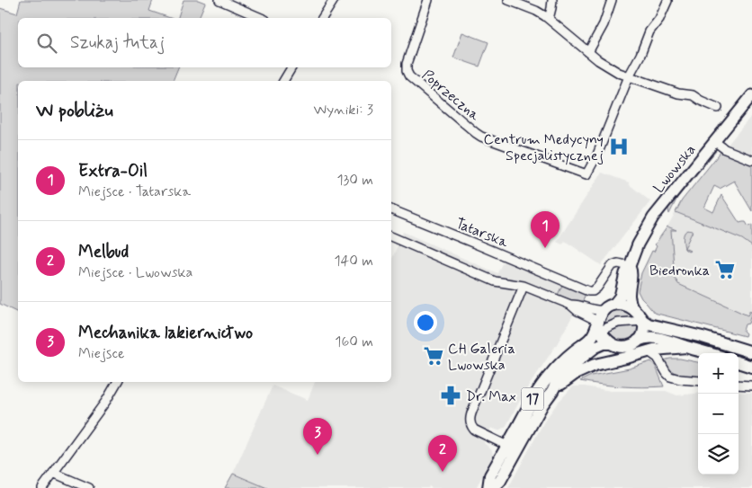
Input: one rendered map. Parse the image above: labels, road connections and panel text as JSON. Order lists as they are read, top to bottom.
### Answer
{
  "streets": {
    "highway": ["17"],
    "main road": ["Lwowska"],
    "street": ["Poprzeczna", "Tatarska"]
  },
  "crossings": [
    ["Lwowska", "Tatarska"],
    ["Lwowska", "17"]
  ],
  "places": {
    "hospital": ["Centrum Medycyny Specjalistycznej"],
    "supermarket": ["Biedronka", "CH Galeria Lwowska"],
    "pharmacy": ["Dr. Max"]
  },
  "page": {
    "search": "Szukaj tutaj",
    "heading": ["W pobliżu", "Wyniki: 3"],
    "list": [
      {
        "mark": "1",
        "name": "Extra-Oil",
        "note": "Miejsce · Tatarska",
        "value": "130 m"
      },
      {
        "mark": "2",
        "name": "Melbud",
        "note": "Miejsce · Lwowska",
        "value": "140 m"
      },
      {
        "mark": "3",
        "name": "Mechanika lakiernictwo",
        "note": "Miejsce",
        "value": "160 m"
      }
    ],
    "pins": ["1", "3", "2"],
    "map_buttons": ["+", "−"]
  }
}
